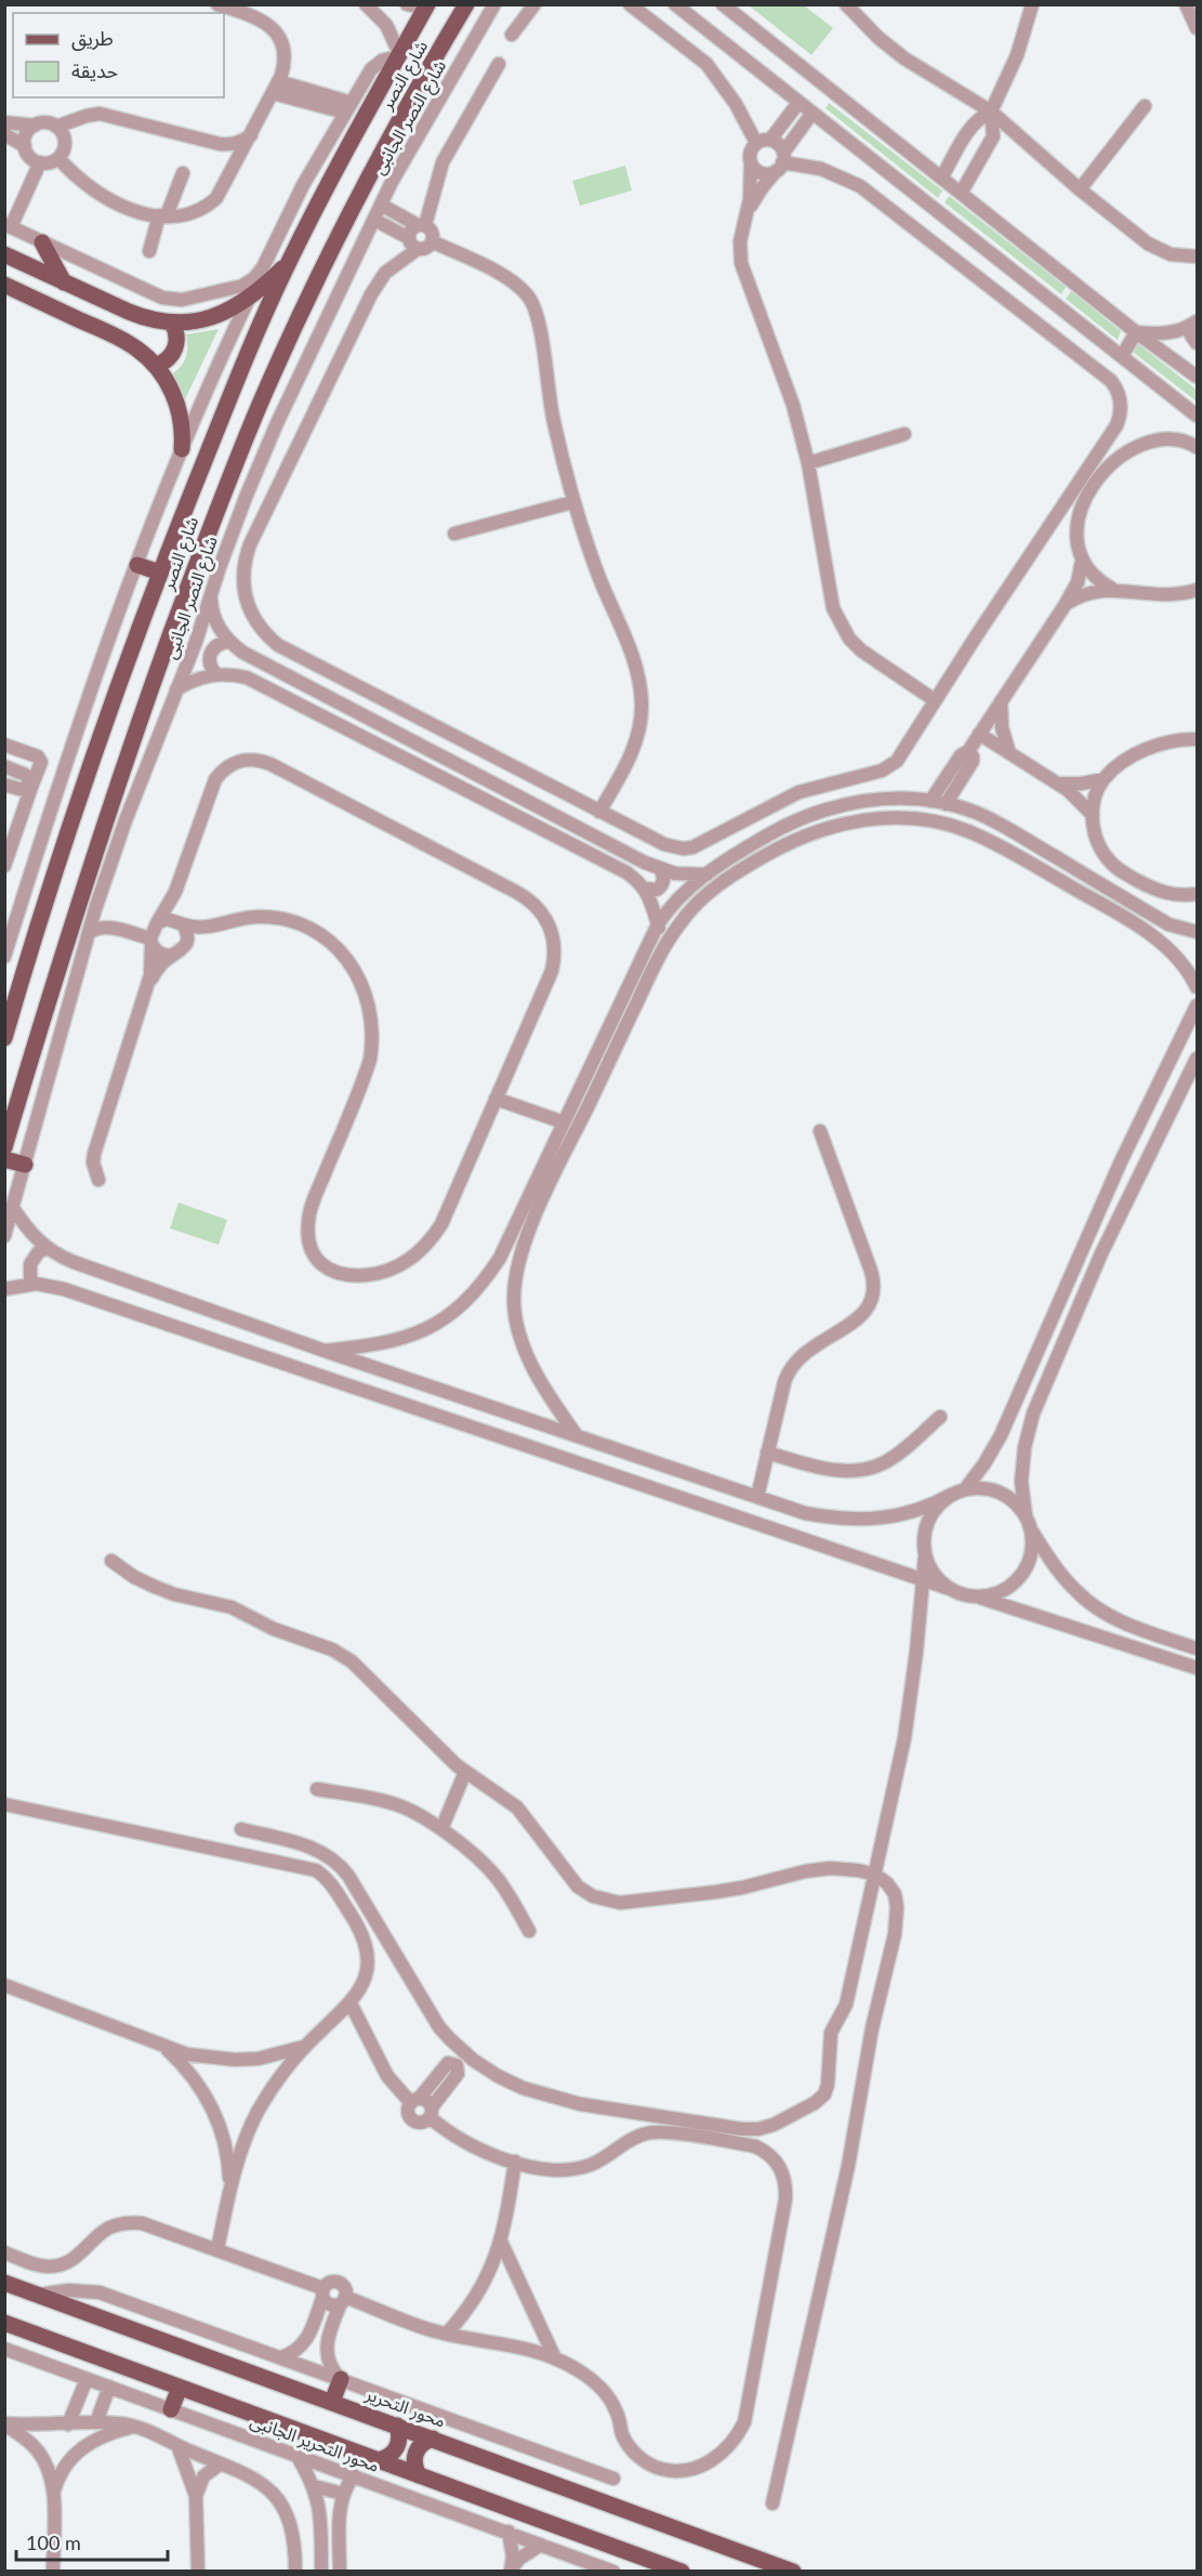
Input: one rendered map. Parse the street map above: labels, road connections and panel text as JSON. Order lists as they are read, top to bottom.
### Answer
{
  "streets": {
    "main road": ["شارع النصر", "محور التحرير"],
    "street": ["شارع النصر الجانبى", "محور التحرير الجانبى"]
  },
  "legend": ["طريق", "حديقة"],
  "scale_bar": "100 m"
}
